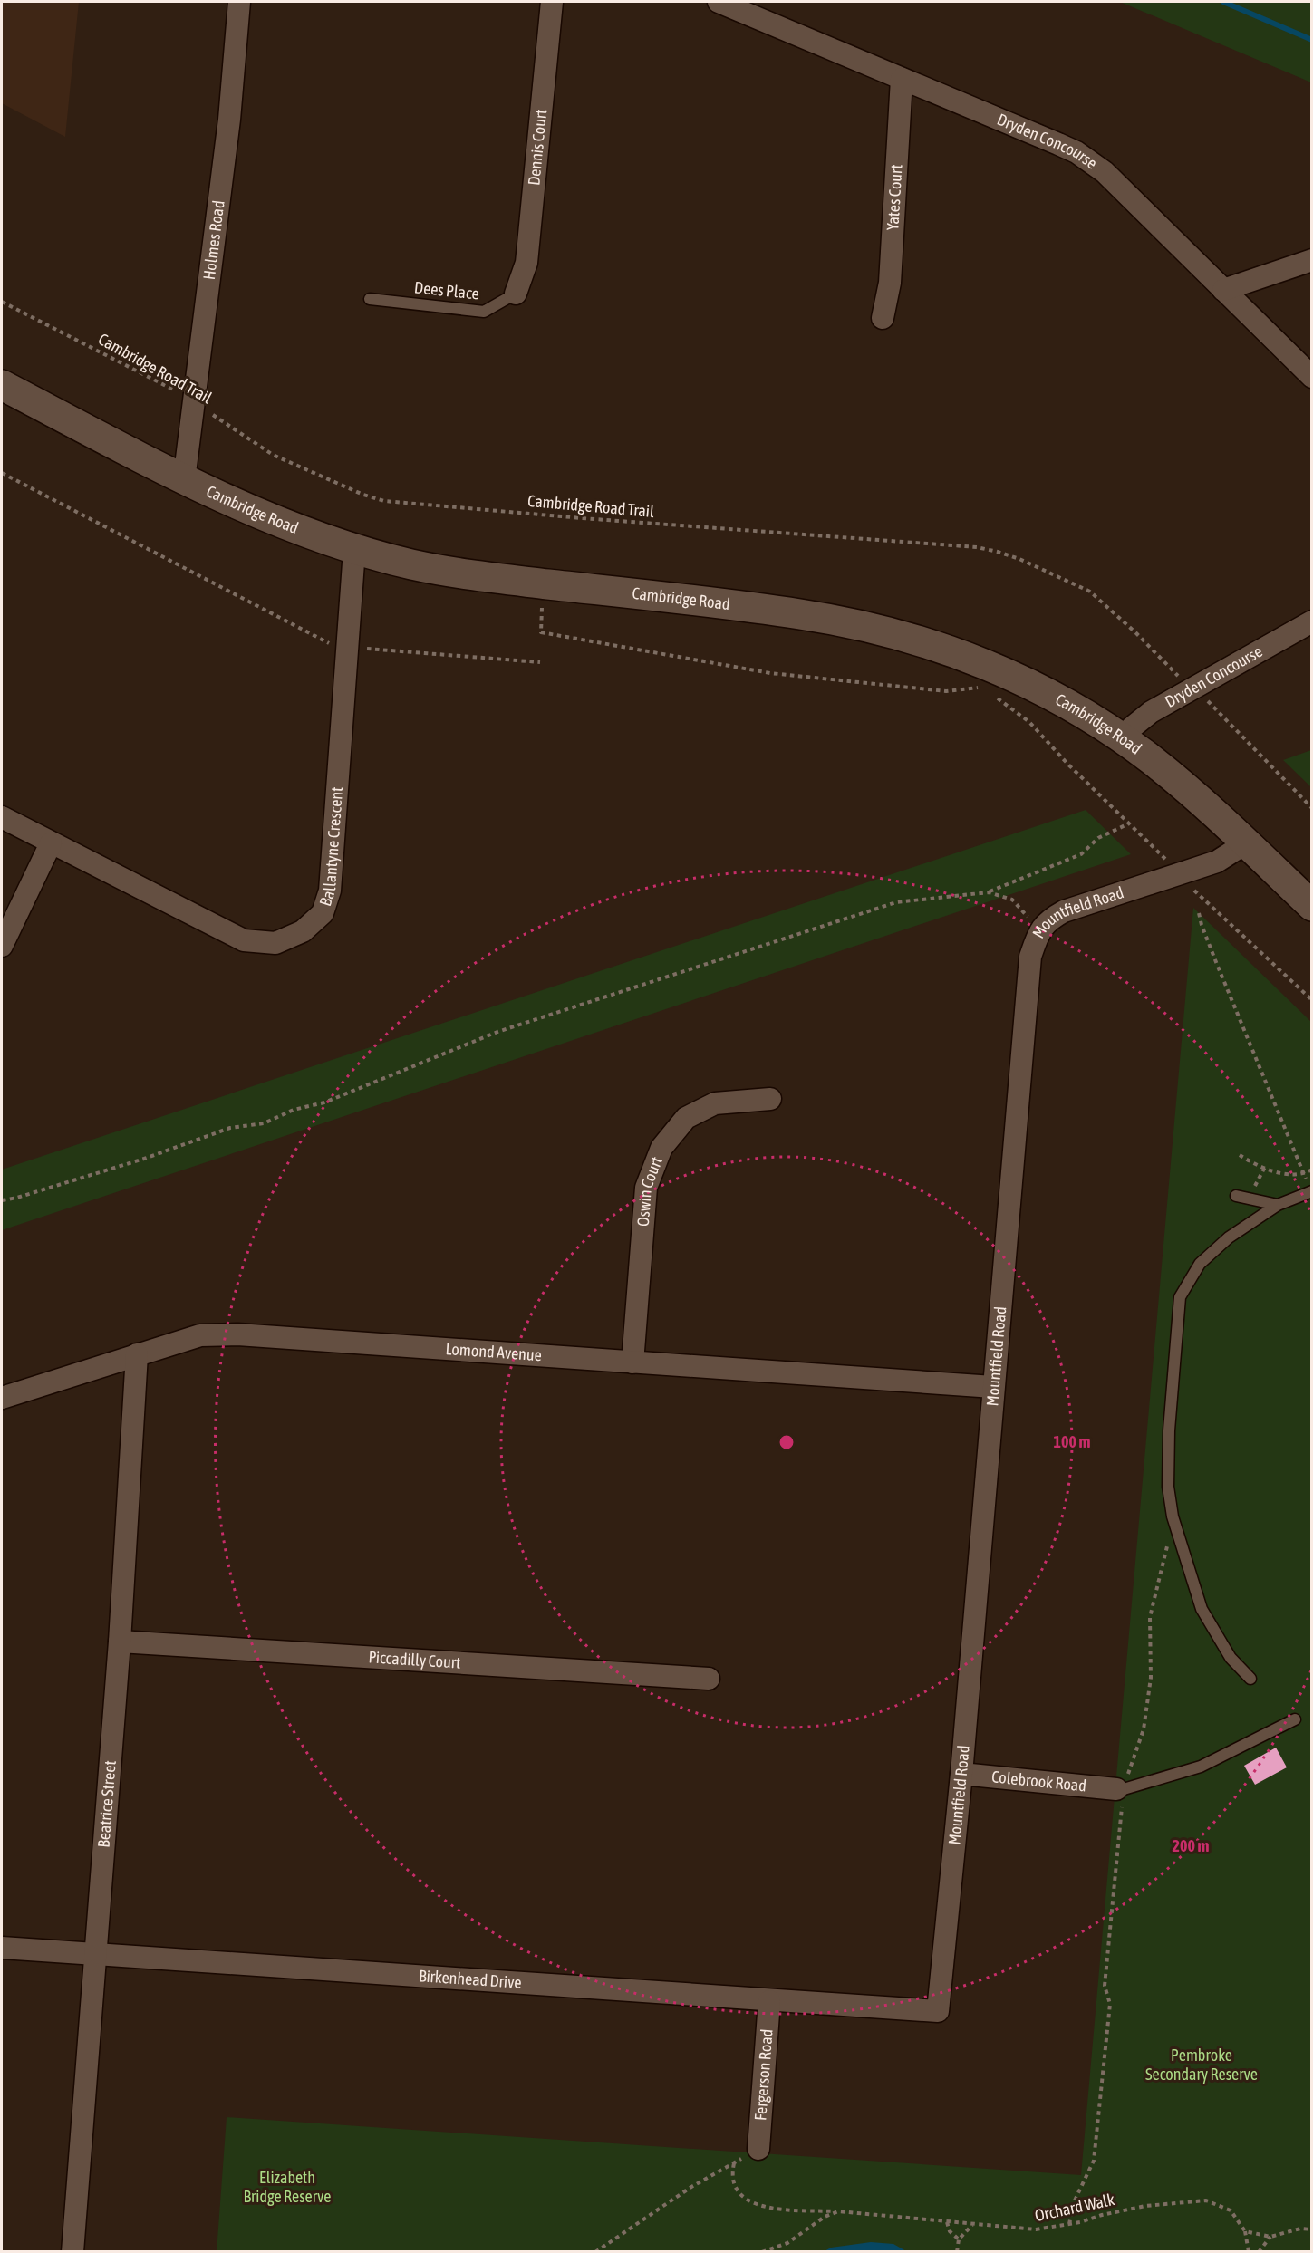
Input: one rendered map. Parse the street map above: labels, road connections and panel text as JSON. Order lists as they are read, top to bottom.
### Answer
{
  "streets": {
    "main road": ["Cambridge Road"],
    "street": [
      "Dryden Concourse",
      "Dennis Court",
      "Yates Court",
      "Holmes Road",
      "Ballantyne Crescent",
      "Mountfield Road",
      "Oswin Court",
      "Lomond Avenue",
      "Piccadilly Court",
      "Colebrook Road",
      "Beatrice Street",
      "Birkenhead Drive",
      "Fergerson Road"
    ],
    "lane": ["Dees Place"],
    "path": ["Cambridge Road Trail", "Orchard Walk"]
  },
  "crossings": [
    ["Dryden Concourse", "Yates Court"],
    ["Dryden Concourse", "Cambridge Road"],
    ["Dennis Court", "Dees Place"],
    ["Holmes Road", "Cambridge Road Trail"],
    ["Holmes Road", "Cambridge Road"],
    ["Cambridge Road", "Ballantyne Crescent"],
    ["Cambridge Road", "Mountfield Road"],
    ["Mountfield Road", "Lomond Avenue"],
    ["Mountfield Road", "Colebrook Road"],
    ["Mountfield Road", "Birkenhead Drive"],
    ["Oswin Court", "Lomond Avenue"],
    ["Lomond Avenue", "Beatrice Street"],
    ["Piccadilly Court", "Beatrice Street"],
    ["Beatrice Street", "Birkenhead Drive"],
    ["Birkenhead Drive", "Fergerson Road"]
  ],
  "parks": ["Pembroke Secondary Reserve", "Elizabeth Bridge Reserve"],
  "rings": ["100 m", "200 m"]
}
